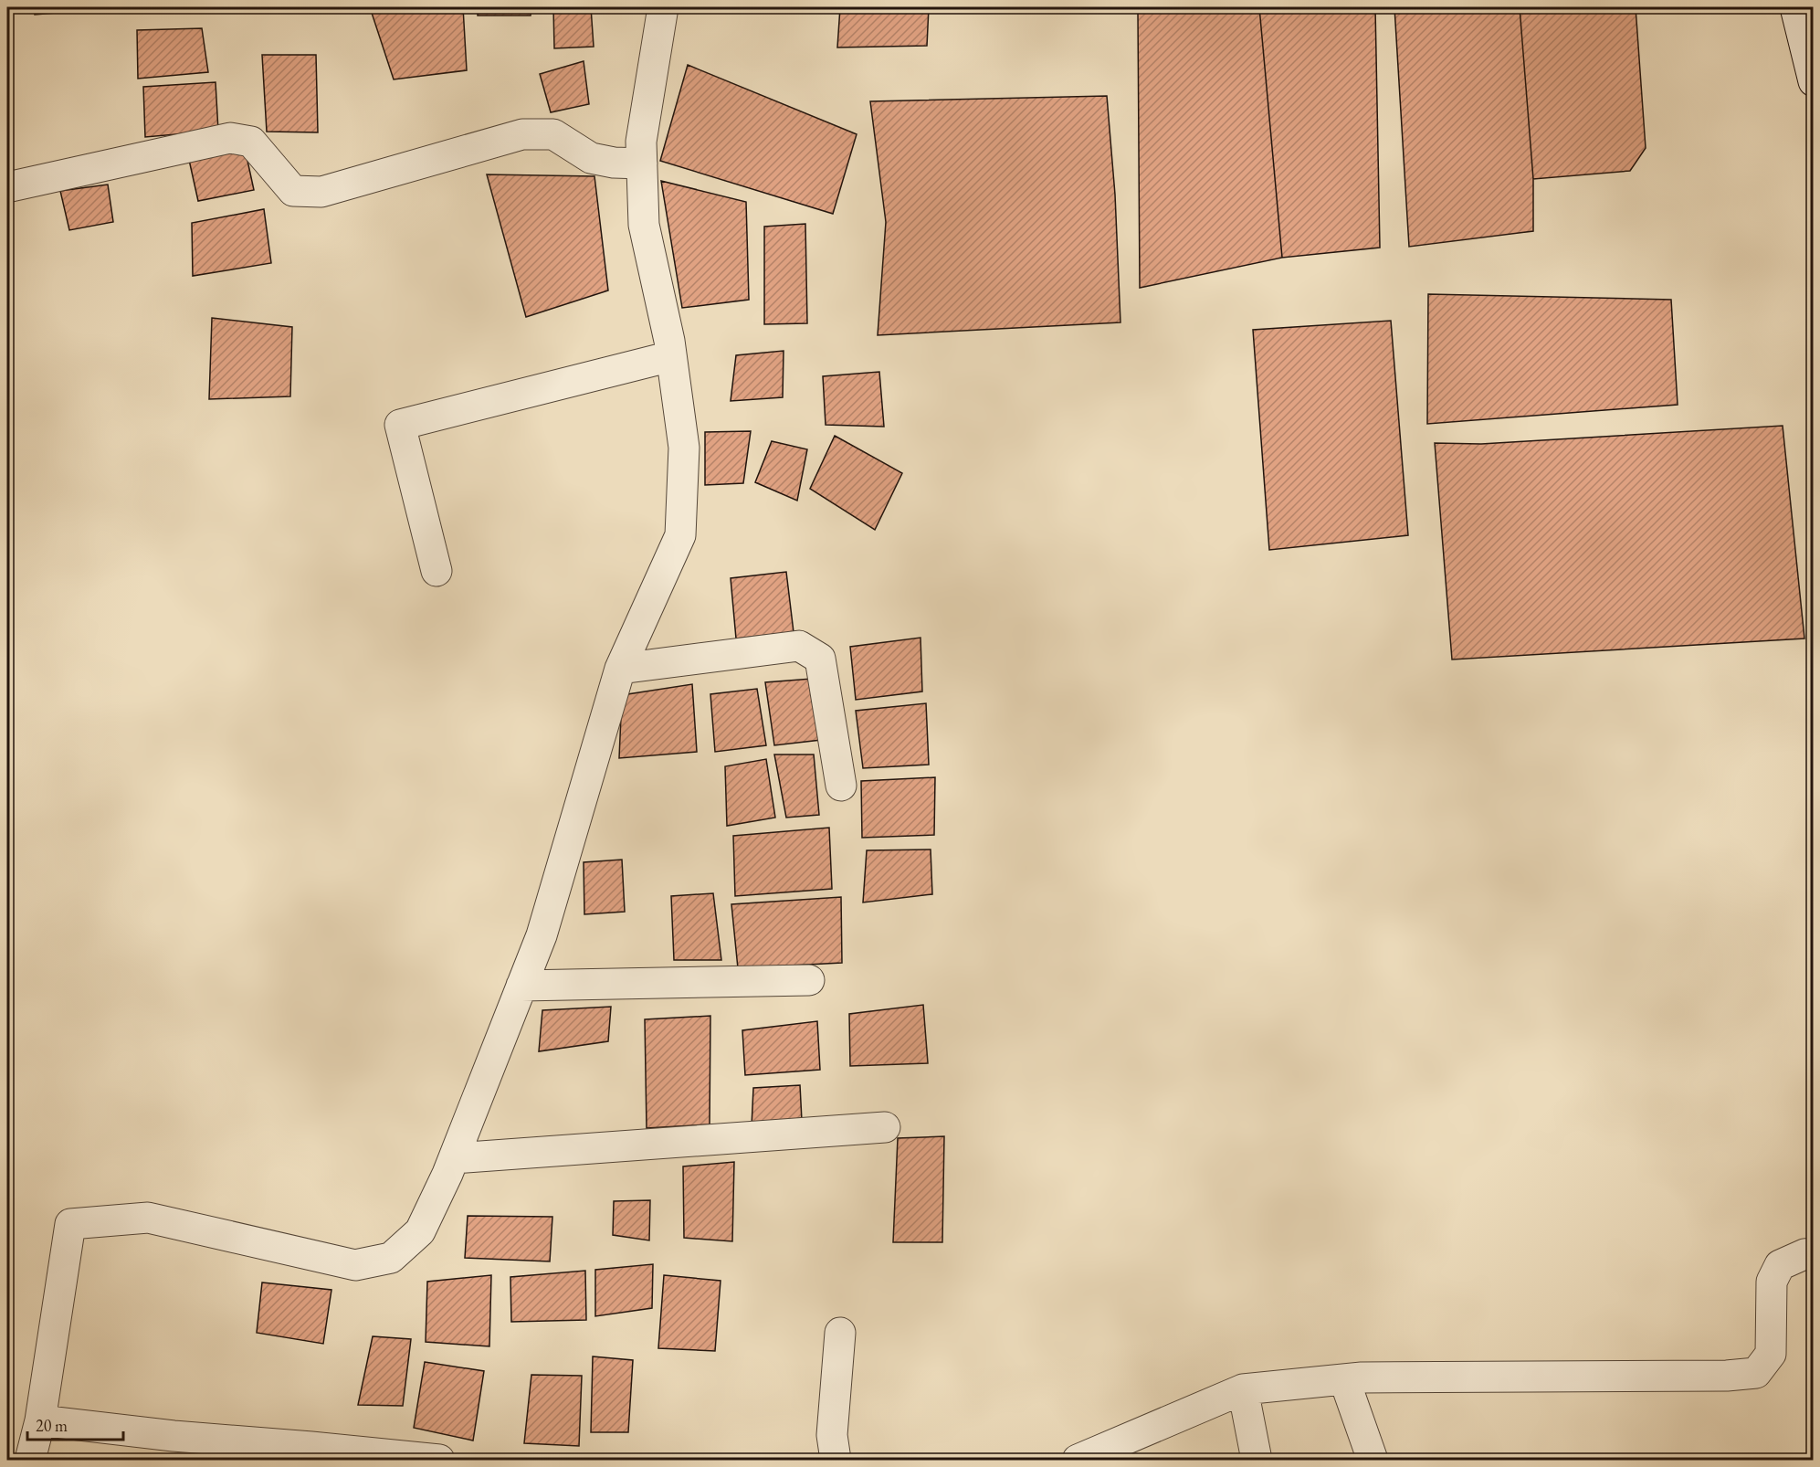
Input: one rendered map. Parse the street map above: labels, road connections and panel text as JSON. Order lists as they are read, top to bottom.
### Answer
{
  "scale_bar": "20 m"
}
